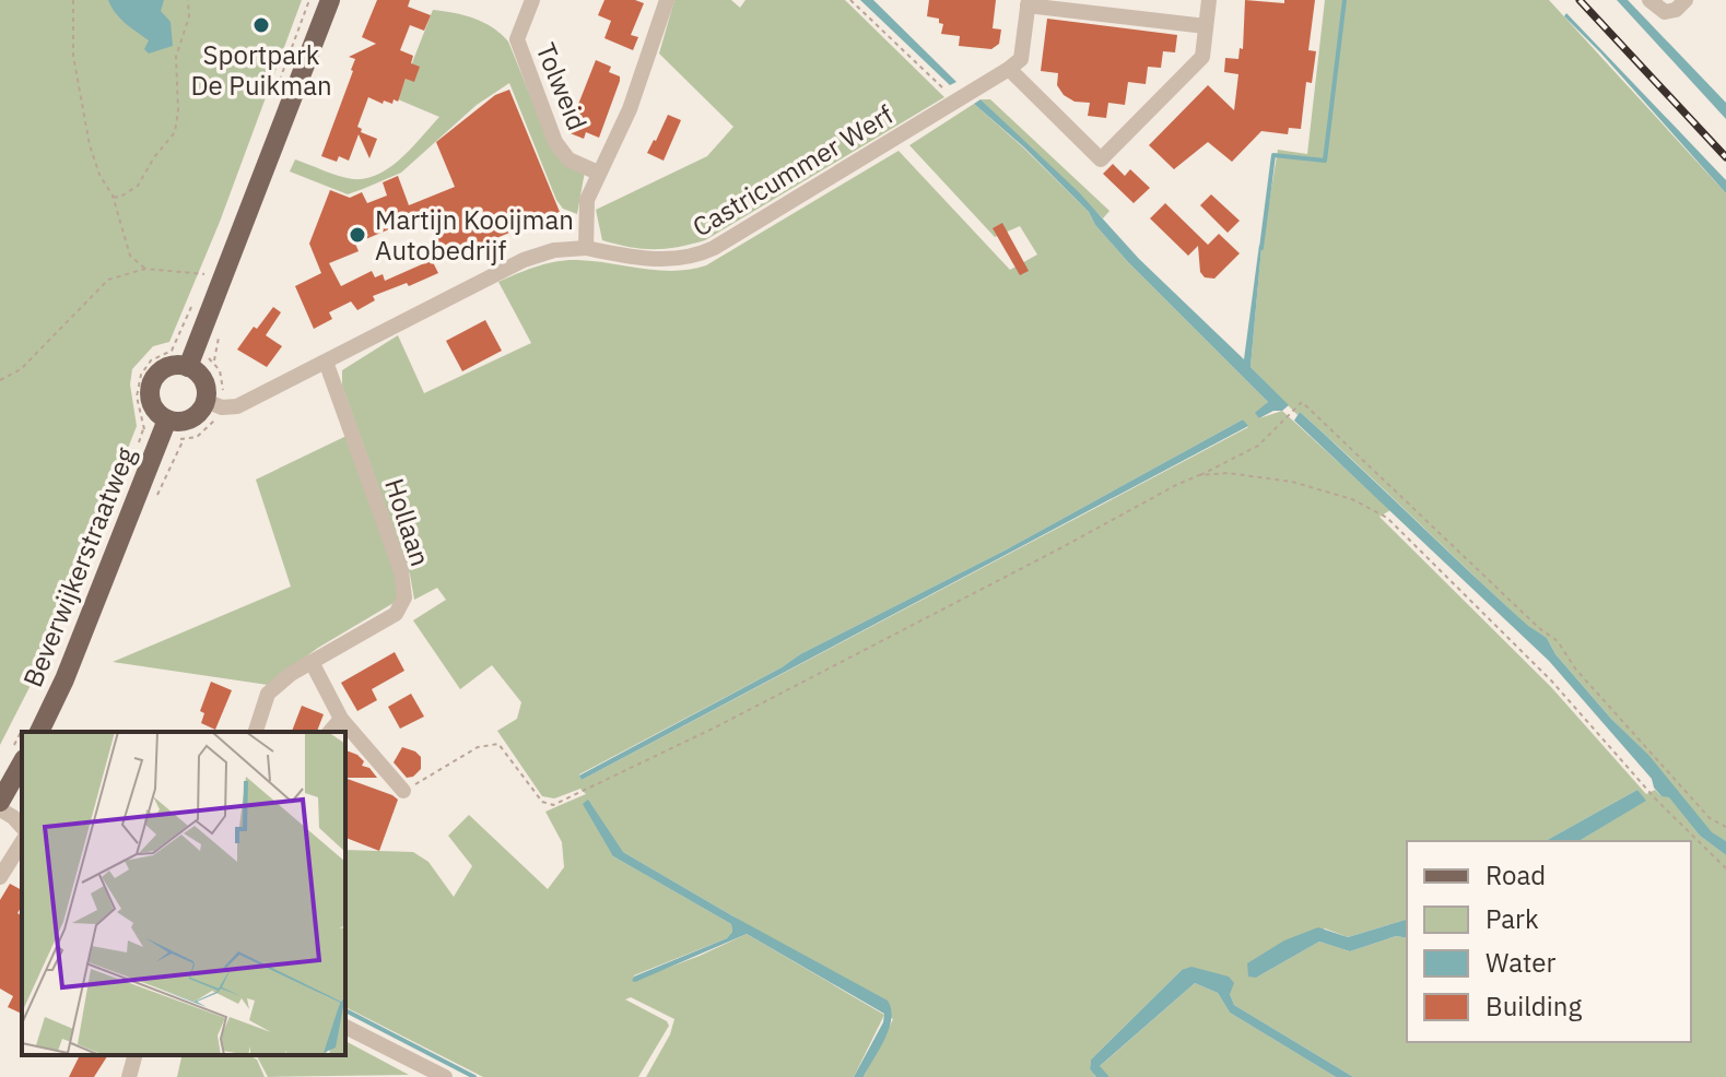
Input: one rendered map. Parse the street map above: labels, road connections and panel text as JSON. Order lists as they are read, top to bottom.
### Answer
{
  "streets": {
    "main road": ["Beverwijkerstraatweg"],
    "street": ["Tolweid", "Castricummer Werf", "Hollaan"]
  },
  "crossings": [
    ["Castricummer Werf", "Hollaan"]
  ],
  "places": ["Sportpark De Puikman", "Martijn Kooijman Autobedrijf"],
  "legend": [
    "Road",
    "Park",
    "Water",
    "Building"
  ]
}
